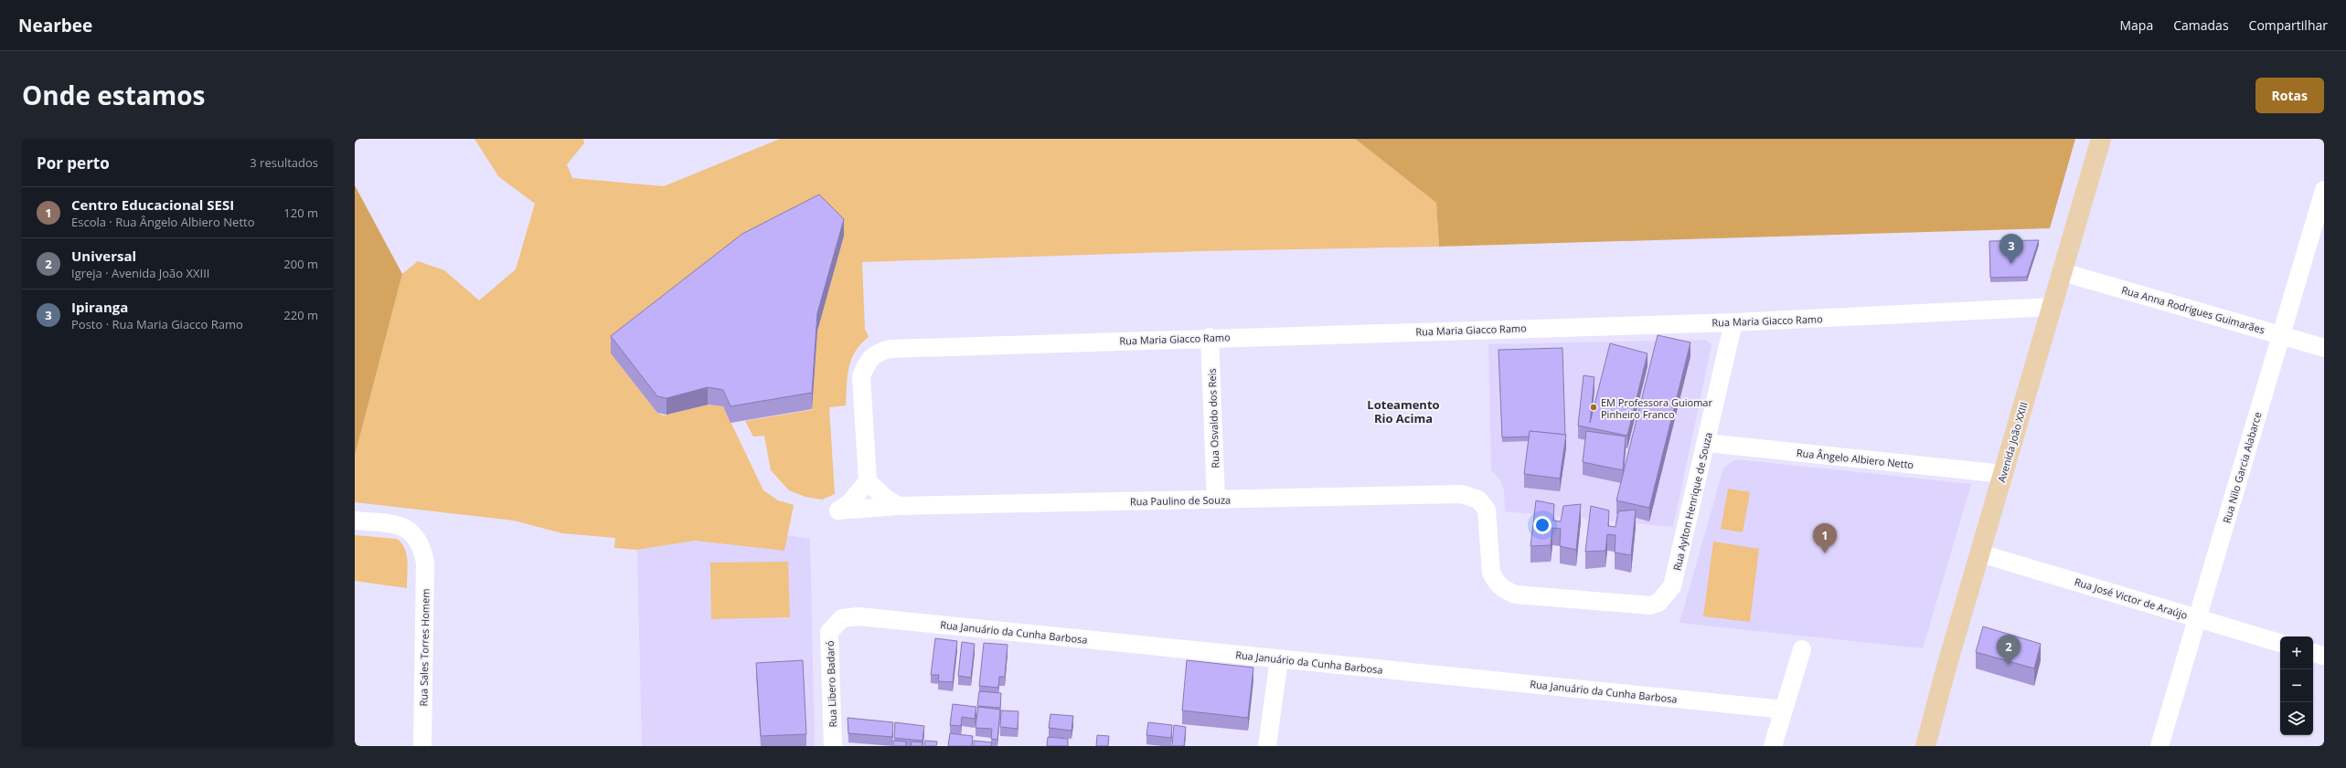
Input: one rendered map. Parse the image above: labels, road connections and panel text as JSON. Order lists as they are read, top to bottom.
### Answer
{
  "streets": {
    "main road": ["Avenida João XXIII"],
    "street": [
      "Rua Anna Rodrigues Guimarães",
      "Rua Maria Giacco Ramo",
      "Rua Osvaldo dos Reis",
      "Rua Ângelo Albiero Netto",
      "Rua Nilo Garcia Alabarce",
      "Rua Paulino de Souza",
      "Rua Aylton Henrique de Souza",
      "Rua José Victor de Araújo",
      "Rua Januário da Cunha Barbosa",
      "Rua Sales Torres Homem",
      "Rua Libero Badaró"
    ]
  },
  "crossings": [
    ["Rua Anna Rodrigues Guimarães", "Avenida João XXIII"],
    ["Rua Anna Rodrigues Guimarães", "Rua Nilo Garcia Alabarce"],
    ["Rua Maria Giacco Ramo", "Rua Osvaldo dos Reis"],
    ["Rua Maria Giacco Ramo", "Avenida João XXIII"],
    ["Rua Maria Giacco Ramo", "Rua Paulino de Souza"],
    ["Rua Maria Giacco Ramo", "Rua Aylton Henrique de Souza"],
    ["Rua Osvaldo dos Reis", "Rua Paulino de Souza"],
    ["Avenida João XXIII", "Rua Ângelo Albiero Netto"],
    ["Avenida João XXIII", "Rua José Victor de Araújo"],
    ["Rua Ângelo Albiero Netto", "Rua Aylton Henrique de Souza"],
    ["Rua Nilo Garcia Alabarce", "Rua José Victor de Araújo"],
    ["Rua Paulino de Souza", "Rua Aylton Henrique de Souza"],
    ["Rua Januário da Cunha Barbosa", "Rua Libero Badaró"]
  ],
  "districts": ["Loteamento Rio Acima"],
  "places": ["EM Professora Guiomar Pinheiro Franco"],
  "page": {
    "header": "Nearbee",
    "nav": ["Mapa", "Camadas", "Compartilhar"],
    "title": "Onde estamos",
    "buttons": "Rotas",
    "heading": ["Por perto", "3 resultados"],
    "list": [
      {
        "mark": "1",
        "name": "Centro Educacional SESI",
        "note": "Escola · Rua Ângelo Albiero Netto",
        "value": "120 m"
      },
      {
        "mark": "2",
        "name": "Universal",
        "note": "Igreja · Avenida João XXIII",
        "value": "200 m"
      },
      {
        "mark": "3",
        "name": "Ipiranga",
        "note": "Posto · Rua Maria Giacco Ramo",
        "value": "220 m"
      }
    ],
    "pins": ["3", "1", "2"],
    "map_buttons": ["+", "−"]
  }
}
